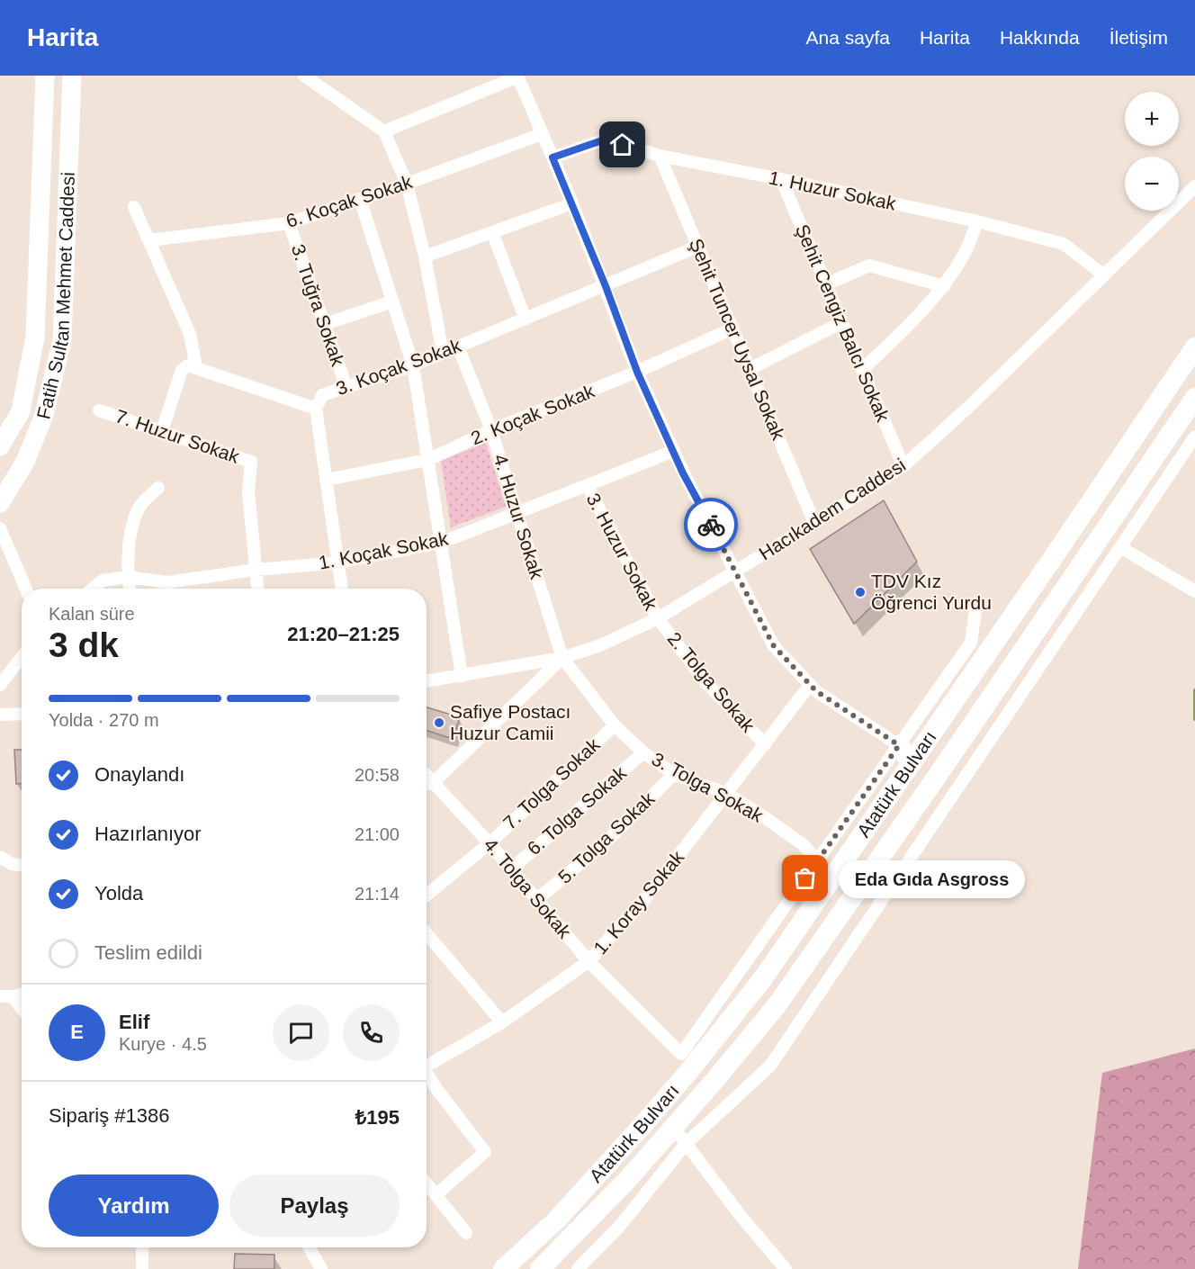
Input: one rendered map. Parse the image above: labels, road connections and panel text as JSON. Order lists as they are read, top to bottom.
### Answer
{
  "streets": {
    "highway": ["Atatürk Bulvarı"],
    "main road": ["Fatih Sultan Mehmet Caddesi"],
    "street": [
      "1. Huzur Sokak",
      "6. Koçak Sokak",
      "3. Tuğra Sokak",
      "Şehit Cengiz Balcı Sokak",
      "Şehit Tuncer Uysal Sokak",
      "3. Koçak Sokak",
      "2. Koçak Sokak",
      "7. Huzur Sokak",
      "Hacıkadem Caddesi",
      "4. Huzur Sokak",
      "1. Koçak Sokak",
      "3. Huzur Sokak",
      "2. Tolga Sokak",
      "7. Tolga Sokak",
      "3. Tolga Sokak",
      "6. Tolga Sokak",
      "5. Tolga Sokak",
      "4. Tolga Sokak",
      "1. Koray Sokak"
    ]
  },
  "crossings": [
    ["1. Huzur Sokak", "Şehit Cengiz Balcı Sokak"],
    ["1. Huzur Sokak", "Şehit Tuncer Uysal Sokak"],
    ["1. Huzur Sokak", "Hacıkadem Caddesi"],
    ["6. Koçak Sokak", "3. Tuğra Sokak"],
    ["3. Tuğra Sokak", "3. Koçak Sokak"],
    ["Şehit Cengiz Balcı Sokak", "Hacıkadem Caddesi"],
    ["Şehit Tuncer Uysal Sokak", "3. Koçak Sokak"],
    ["Şehit Tuncer Uysal Sokak", "2. Koçak Sokak"],
    ["Şehit Tuncer Uysal Sokak", "Hacıkadem Caddesi"],
    ["3. Koçak Sokak", "4. Huzur Sokak"],
    ["2. Koçak Sokak", "4. Huzur Sokak"],
    ["7. Huzur Sokak", "1. Koçak Sokak"],
    ["Hacıkadem Caddesi", "4. Huzur Sokak"],
    ["Hacıkadem Caddesi", "3. Huzur Sokak"],
    ["Hacıkadem Caddesi", "2. Tolga Sokak"],
    ["Hacıkadem Caddesi", "3. Tolga Sokak"],
    ["4. Huzur Sokak", "1. Koçak Sokak"],
    ["4. Huzur Sokak", "3. Tolga Sokak"],
    ["1. Koçak Sokak", "3. Huzur Sokak"],
    ["3. Huzur Sokak", "2. Tolga Sokak"],
    ["2. Tolga Sokak", "1. Koray Sokak"],
    ["7. Tolga Sokak", "3. Tolga Sokak"],
    ["7. Tolga Sokak", "4. Tolga Sokak"],
    ["Atatürk Bulvarı", "4. Tolga Sokak"],
    ["3. Tolga Sokak", "6. Tolga Sokak"],
    ["3. Tolga Sokak", "5. Tolga Sokak"],
    ["3. Tolga Sokak", "1. Koray Sokak"],
    ["6. Tolga Sokak", "4. Tolga Sokak"],
    ["5. Tolga Sokak", "4. Tolga Sokak"],
    ["4. Tolga Sokak", "1. Koray Sokak"]
  ],
  "places": ["TDV Kız Öğrenci Yurdu", "Safiye Postacı Huzur Camii", "Eda Gıda Asgross"],
  "page": {
    "header": "Harita",
    "nav": [
      "Ana sayfa",
      "Harita",
      "Hakkında",
      "İletişim"
    ],
    "map_buttons": ["+", "−"],
    "heading": ["3 dk", "Kalan süre", "21:20–21:25"],
    "panel": [
      "Elif",
      "Kurye · 4.5",
      "Sipariş #1386",
      "₺195"
    ],
    "bar": "Yolda · 270 m",
    "list": [
      ["Onaylandı", "20:58"],
      ["Hazırlanıyor", "21:00"],
      ["Yolda", "21:14"],
      "Teslim edildi"
    ],
    "bubble": "Eda Gıda Asgross",
    "round": "E",
    "buttons": ["Yardım", "Paylaş"]
  }
}
